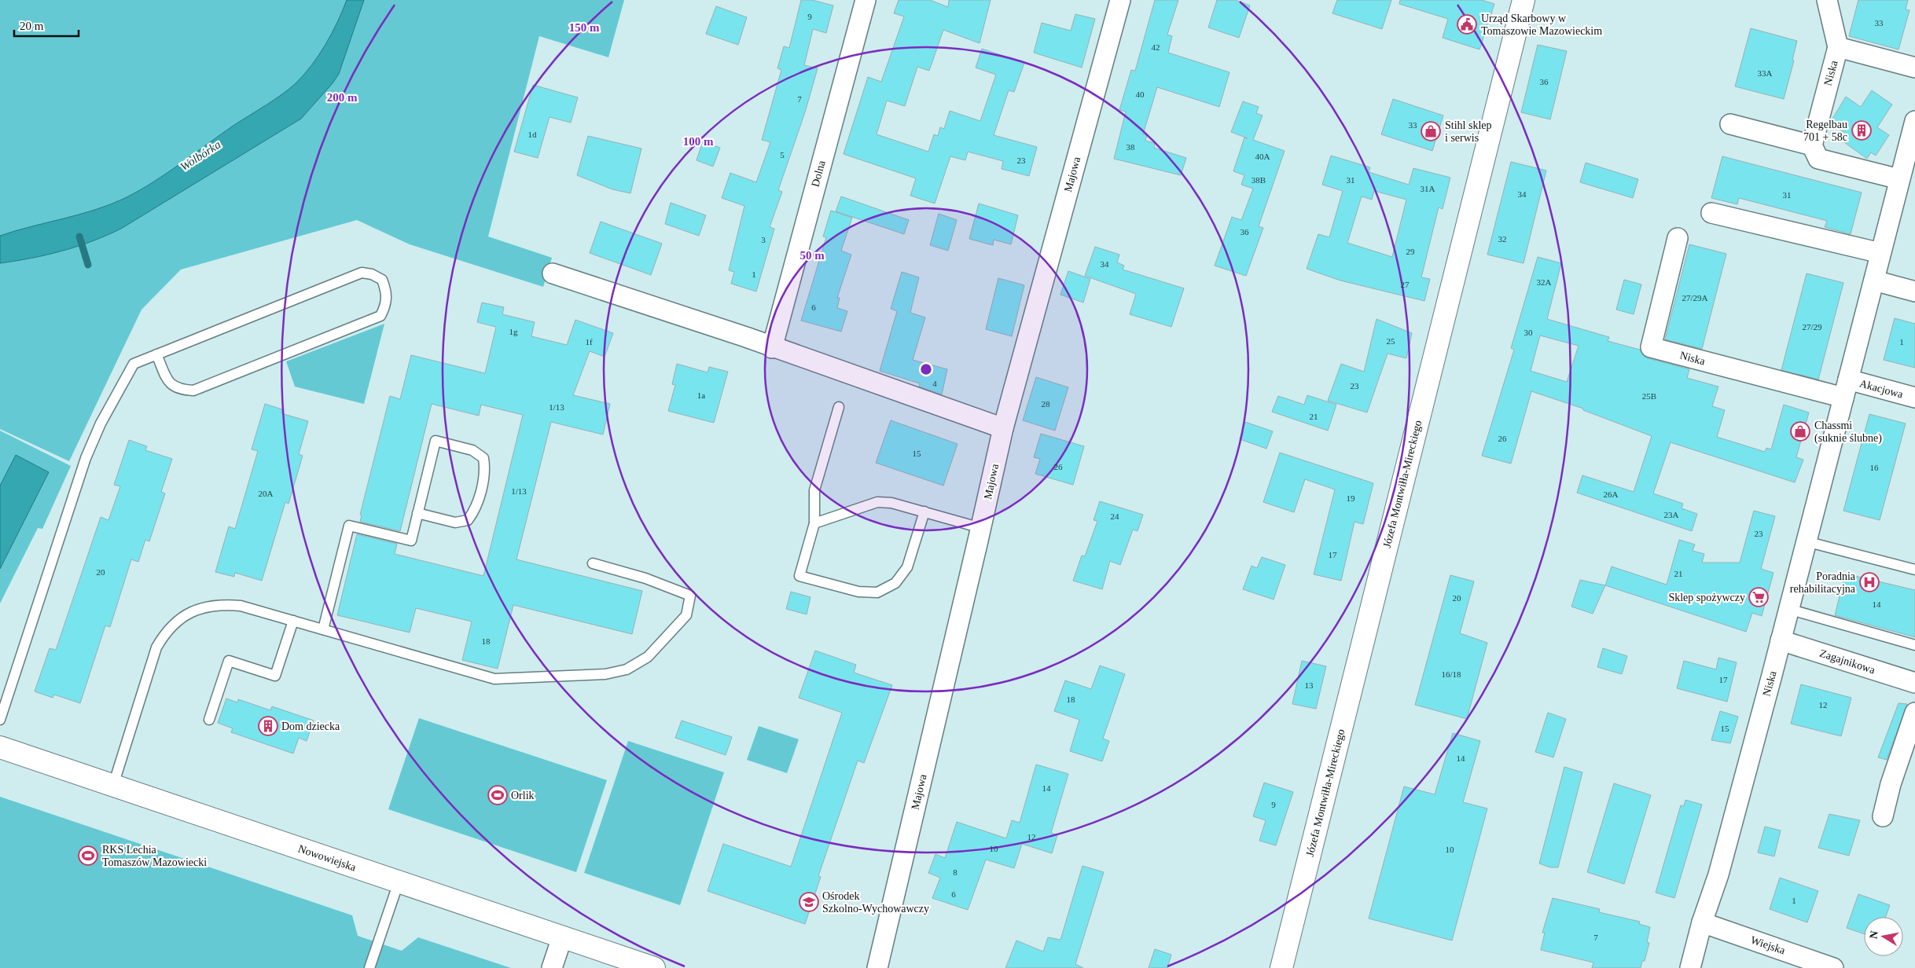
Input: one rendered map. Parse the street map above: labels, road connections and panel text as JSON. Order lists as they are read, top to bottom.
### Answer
{
  "streets": {
    "main road": ["Józefa Montwiłła-Mireckiego", "Nowowiejska"],
    "street": [
      "Niska",
      "Dolna",
      "Majowa",
      "Akacjowa",
      "Zagajnikowa",
      "Wiejska"
    ]
  },
  "crossings": [
    ["Niska", "Akacjowa"],
    ["Niska", "Zagajnikowa"],
    ["Niska", "Wiejska"]
  ],
  "water": ["Wolbórka"],
  "places": {
    "public building": ["Urząd Skarbowy w Tomaszowie Mazowieckim"],
    "building": ["Regelbau 701 + 58c", "Dom dziecka"],
    "shop": ["Stihl sklep i serwis", "Chassmi (suknie ślubne)"],
    "hospital": ["Poradnia rehabilitacyjna"],
    "supermarket": ["Sklep spożywczy"],
    "sports": ["Orlik", "RKS Lechia Tomaszów Mazowiecki"],
    "school or university": ["Ośrodek Szkolno-Wychowawczy"]
  },
  "house_numbers": [
    "9",
    "33",
    "42",
    "33A",
    "36",
    "40",
    "7",
    "33",
    "1d",
    "38",
    "5",
    "40A",
    "23",
    "38B",
    "31",
    "31A",
    "34",
    "31",
    "36",
    "32",
    "3",
    "29",
    "34",
    "1",
    "32A",
    "27",
    "27/29A",
    "6",
    "27/29",
    "1g",
    "30",
    "25",
    "1f",
    "1",
    "4",
    "23",
    "1a",
    "25B",
    "28",
    "1/13",
    "21",
    "26",
    "15",
    "26",
    "16",
    "1/13",
    "20A",
    "26A",
    "19",
    "23A",
    "24",
    "23",
    "17",
    "20",
    "21",
    "20",
    "14",
    "18",
    "16/18",
    "17",
    "13",
    "18",
    "12",
    "15",
    "14",
    "14",
    "9",
    "12",
    "10",
    "10",
    "8",
    "6",
    "1",
    "7"
  ],
  "scale_bar": "20 m",
  "north": "left",
  "rings": [
    "150 m",
    "200 m",
    "100 m",
    "50 m"
  ]
}
